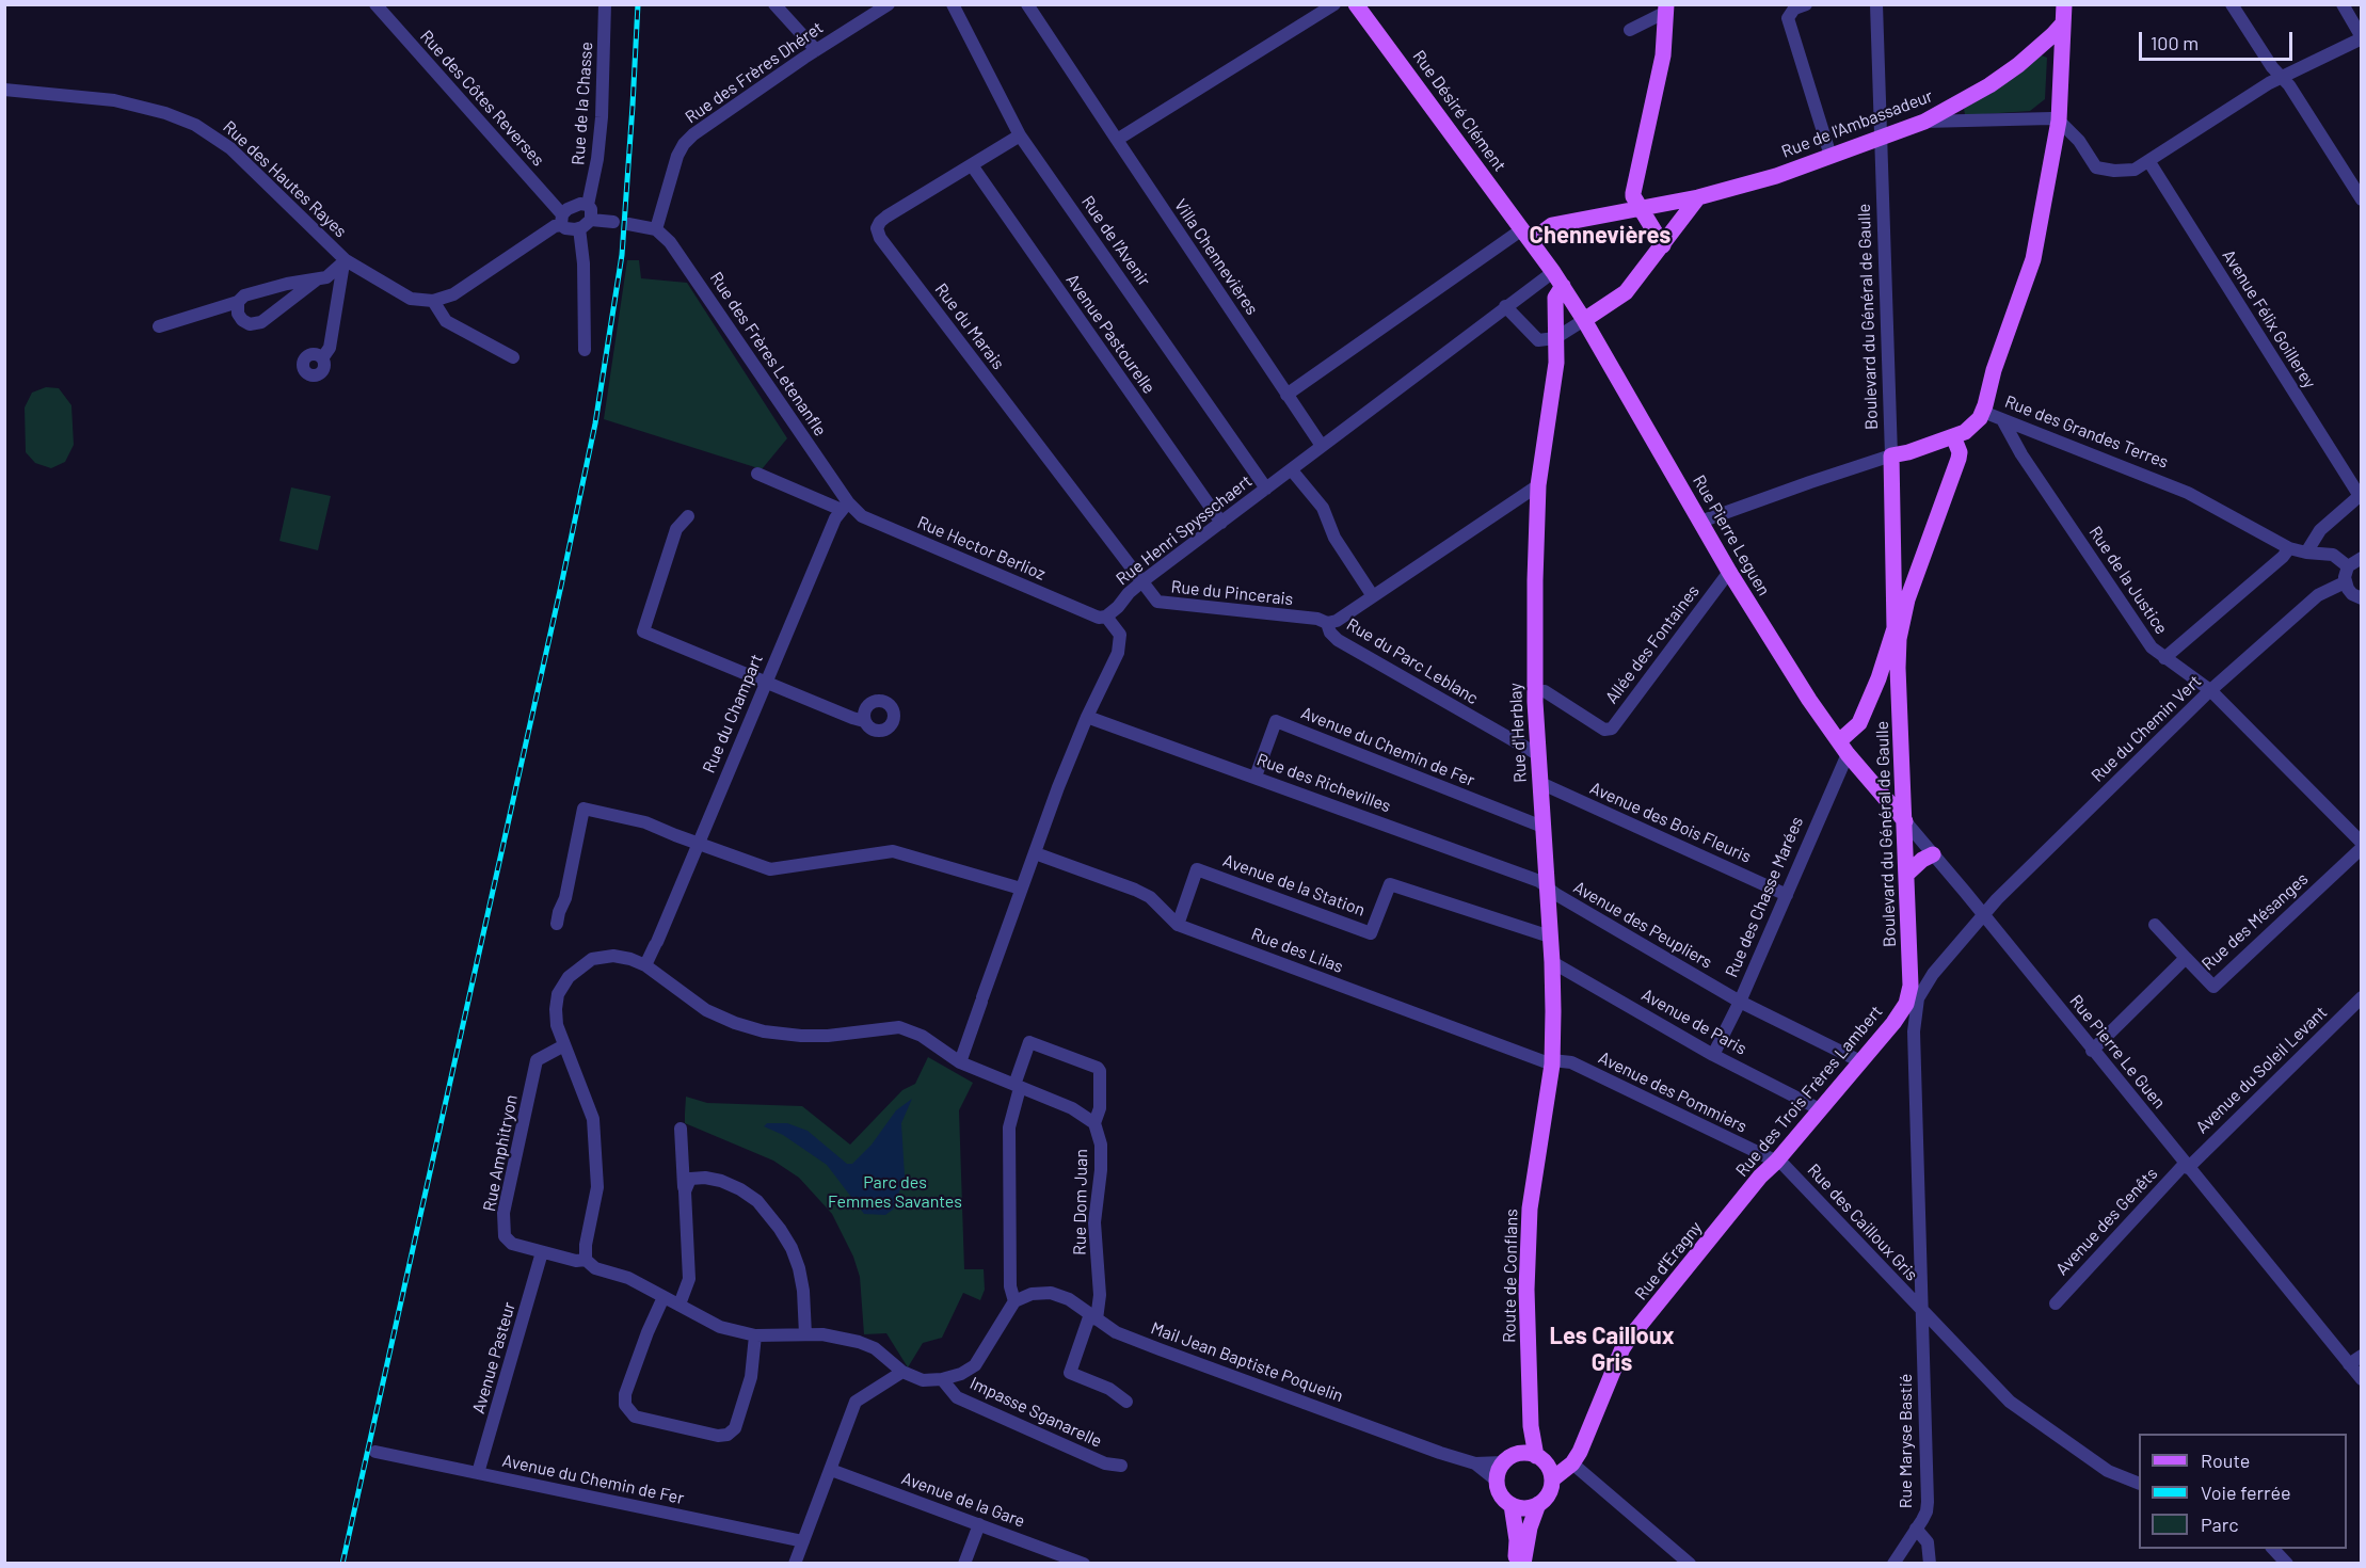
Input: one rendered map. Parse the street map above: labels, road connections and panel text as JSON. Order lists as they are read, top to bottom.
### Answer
{
  "streets": {
    "main road": [
      "Rue Désiré Clément",
      "Rue de l'Ambassadeur",
      "Boulevard du Général de Gaulle",
      "Rue des Grandes Terres",
      "Rue Pierre Leguen",
      "Rue d'Herblay",
      "Rue des Chasse Marées",
      "Rue Pierre Le Guen",
      "Rue des Trois Frères Lambert",
      "Rue d'Eragny",
      "Route de Conflans"
    ],
    "street": [
      "Rue des Frères Dhéret",
      "Rue des Côtes Reverses",
      "Rue de la Chasse",
      "Rue des Hautes Rayes",
      "Rue de l'Avenir",
      "Villa Chennevières",
      "Avenue Félix Goillerey",
      "Rue du Marais",
      "Avenue Pastourelle",
      "Rue des Frères Letenanfle",
      "Rue Henri Spysschaert",
      "Rue Hector Berlioz",
      "Rue de la Justice",
      "Rue du Pincerais",
      "Allée des Fontaines",
      "Rue du Parc Leblanc",
      "Rue du Champart",
      "Rue du Chemin Vert",
      "Avenue du Chemin de Fer",
      "Rue des Richevilles",
      "Avenue des Bois Fleuris",
      "Avenue de la Station",
      "Rue des Mésanges",
      "Avenue des Peupliers",
      "Rue des Lilas",
      "Avenue de Paris",
      "Avenue du Soleil Levant",
      "Avenue des Pommiers",
      "Rue Amphitryon",
      "Rue Dom Juan",
      "Avenue des Genêts",
      "Rue des Cailloux Gris",
      "Avenue Pasteur",
      "Mail Jean Baptiste Poquelin",
      "Impasse Sganarelle",
      "Rue Maryse Bastié",
      "Avenue de la Gare"
    ]
  },
  "crossings": [
    ["Rue des Frères Dhéret", "Rue des Frères Letenanfle"],
    ["Rue des Côtes Reverses", "Rue de la Chasse"],
    ["Rue Désiré Clément", "Rue de l'Ambassadeur"],
    ["Rue Désiré Clément", "Rue Henri Spysschaert"],
    ["Rue Désiré Clément", "Rue Pierre Leguen"],
    ["Rue de l'Ambassadeur", "Boulevard du Général de Gaulle"],
    ["Rue de l'Avenir", "Rue du Marais"],
    ["Rue de l'Avenir", "Rue Henri Spysschaert"],
    ["Villa Chennevières", "Rue Henri Spysschaert"],
    ["Boulevard du Général de Gaulle", "Rue des Grandes Terres"],
    ["Boulevard du Général de Gaulle", "Rue des Chasse Marées"],
    ["Boulevard du Général de Gaulle", "Rue Pierre Le Guen"],
    ["Boulevard du Général de Gaulle", "Rue des Trois Frères Lambert"],
    ["Boulevard du Général de Gaulle", "Rue Maryse Bastié"],
    ["Rue du Marais", "Avenue Pastourelle"],
    ["Rue du Marais", "Rue Henri Spysschaert"],
    ["Rue du Marais", "Rue du Pincerais"],
    ["Avenue Pastourelle", "Rue Henri Spysschaert"],
    ["Rue des Frères Letenanfle", "Rue Hector Berlioz"],
    ["Rue des Frères Letenanfle", "Rue du Champart"],
    ["Rue des Grandes Terres", "Rue Pierre Leguen"],
    ["Rue des Grandes Terres", "Rue de la Justice"],
    ["Rue Henri Spysschaert", "Rue Pierre Leguen"],
    ["Rue Henri Spysschaert", "Rue Hector Berlioz"],
    ["Rue Henri Spysschaert", "Rue du Pincerais"],
    ["Rue Pierre Leguen", "Allée des Fontaines"],
    ["Rue Pierre Leguen", "Rue d'Herblay"],
    ["Rue Pierre Leguen", "Rue des Chasse Marées"],
    ["Rue Pierre Leguen", "Rue Pierre Le Guen"],
    ["Rue Hector Berlioz", "Rue du Champart"],
    ["Rue de la Justice", "Rue du Chemin Vert"],
    ["Rue du Pincerais", "Rue du Parc Leblanc"],
    ["Allée des Fontaines", "Rue d'Herblay"],
    ["Rue du Parc Leblanc", "Rue d'Herblay"],
    ["Rue du Chemin Vert", "Rue Pierre Le Guen"],
    ["Rue d'Herblay", "Avenue du Chemin de Fer"],
    ["Rue d'Herblay", "Rue des Richevilles"],
    ["Rue d'Herblay", "Avenue des Bois Fleuris"],
    ["Rue d'Herblay", "Avenue de la Station"],
    ["Rue d'Herblay", "Avenue des Peupliers"],
    ["Rue d'Herblay", "Rue des Lilas"],
    ["Rue d'Herblay", "Avenue de Paris"],
    ["Rue d'Herblay", "Avenue des Pommiers"],
    ["Rue d'Herblay", "Route de Conflans"],
    ["Avenue du Chemin de Fer", "Rue des Richevilles"],
    ["Avenue du Chemin de Fer", "Avenue Pasteur"],
    ["Rue des Richevilles", "Avenue des Peupliers"],
    ["Avenue des Bois Fleuris", "Rue des Chasse Marées"],
    ["Avenue de la Station", "Rue des Lilas"],
    ["Rue des Chasse Marées", "Avenue des Peupliers"],
    ["Rue des Chasse Marées", "Avenue de Paris"],
    ["Rue des Chasse Marées", "Rue Pierre Le Guen"],
    ["Rue des Mésanges", "Rue Pierre Le Guen"],
    ["Avenue des Peupliers", "Rue des Trois Frères Lambert"],
    ["Rue des Lilas", "Avenue des Pommiers"],
    ["Avenue de Paris", "Rue des Trois Frères Lambert"],
    ["Rue Pierre Le Guen", "Avenue du Soleil Levant"],
    ["Rue Pierre Le Guen", "Avenue des Genêts"],
    ["Avenue du Soleil Levant", "Avenue des Genêts"],
    ["Rue des Trois Frères Lambert", "Avenue des Pommiers"],
    ["Rue des Trois Frères Lambert", "Rue des Cailloux Gris"],
    ["Rue des Trois Frères Lambert", "Rue d'Eragny"],
    ["Avenue des Pommiers", "Rue des Cailloux Gris"],
    ["Rue Amphitryon", "Avenue Pasteur"],
    ["Rue Dom Juan", "Mail Jean Baptiste Poquelin"],
    ["Rue des Cailloux Gris", "Rue Maryse Bastié"],
    ["Rue d'Eragny", "Route de Conflans"],
    ["Rue d'Eragny", "Mail Jean Baptiste Poquelin"],
    ["Route de Conflans", "Mail Jean Baptiste Poquelin"]
  ],
  "districts": ["Chennevières", "Les Cailloux Gris"],
  "parks": ["Parc des Femmes Savantes"],
  "legend": ["Route", "Voie ferrée", "Parc"],
  "scale_bar": "100 m"
}
